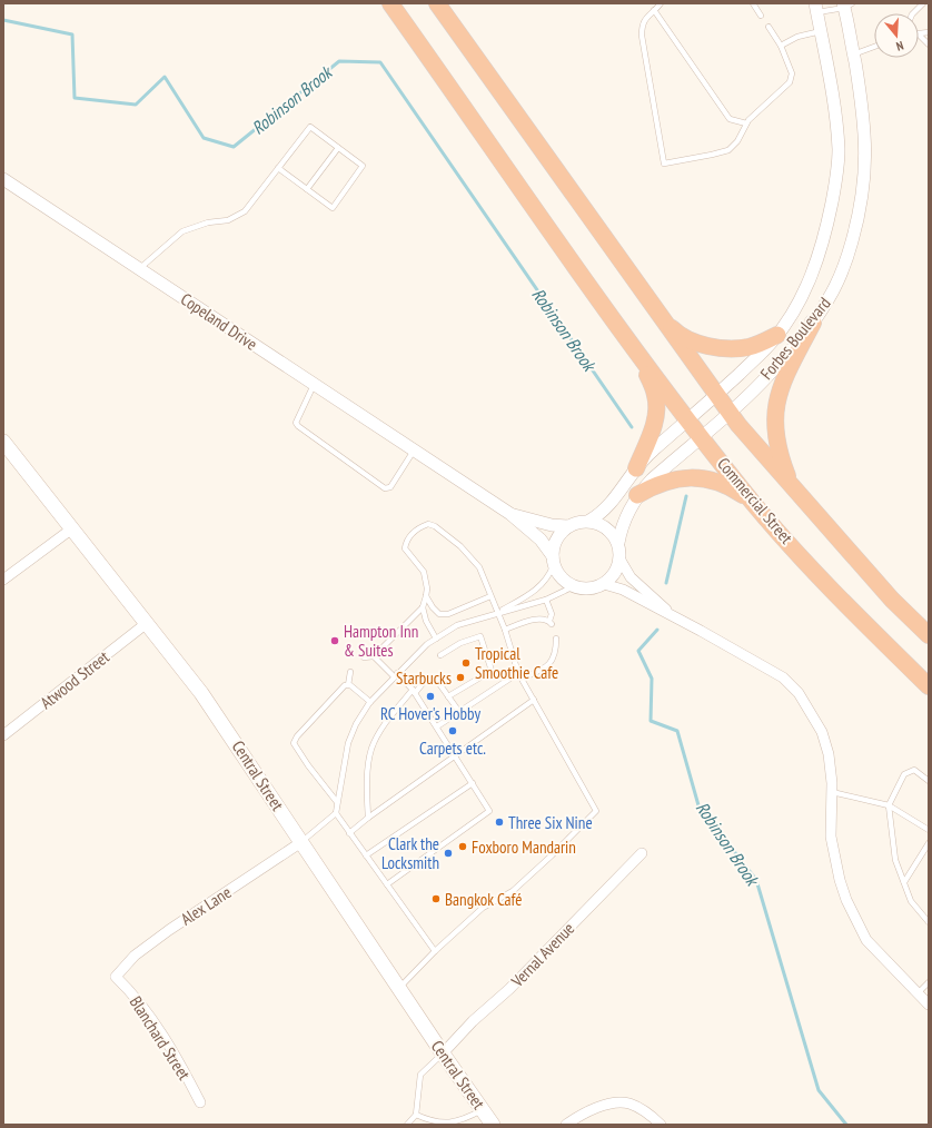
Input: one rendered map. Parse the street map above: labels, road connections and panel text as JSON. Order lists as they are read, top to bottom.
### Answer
{
  "streets": {
    "highway": ["Commercial Street"],
    "main road": ["Central Street"],
    "street": [
      "Copeland Drive",
      "Forbes Boulevard",
      "Atwood Street",
      "Alex Lane",
      "Vernal Avenue",
      "Blanchard Street"
    ]
  },
  "crossings": [
    ["Forbes Boulevard", "Commercial Street"],
    ["Atwood Street", "Central Street"],
    ["Central Street", "Alex Lane"],
    ["Central Street", "Vernal Avenue"],
    ["Alex Lane", "Blanchard Street"]
  ],
  "water": ["Robinson Brook"],
  "places": [
    "Hampton Inn & Suites",
    "Tropical Smoothie Cafe",
    "Starbucks",
    "RC Hover's Hobby",
    "Carpets etc.",
    "Three Six Nine",
    "Foxboro Mandarin",
    "Clark the Locksmith",
    "Bangkok Café"
  ],
  "north": "bottom"
}
